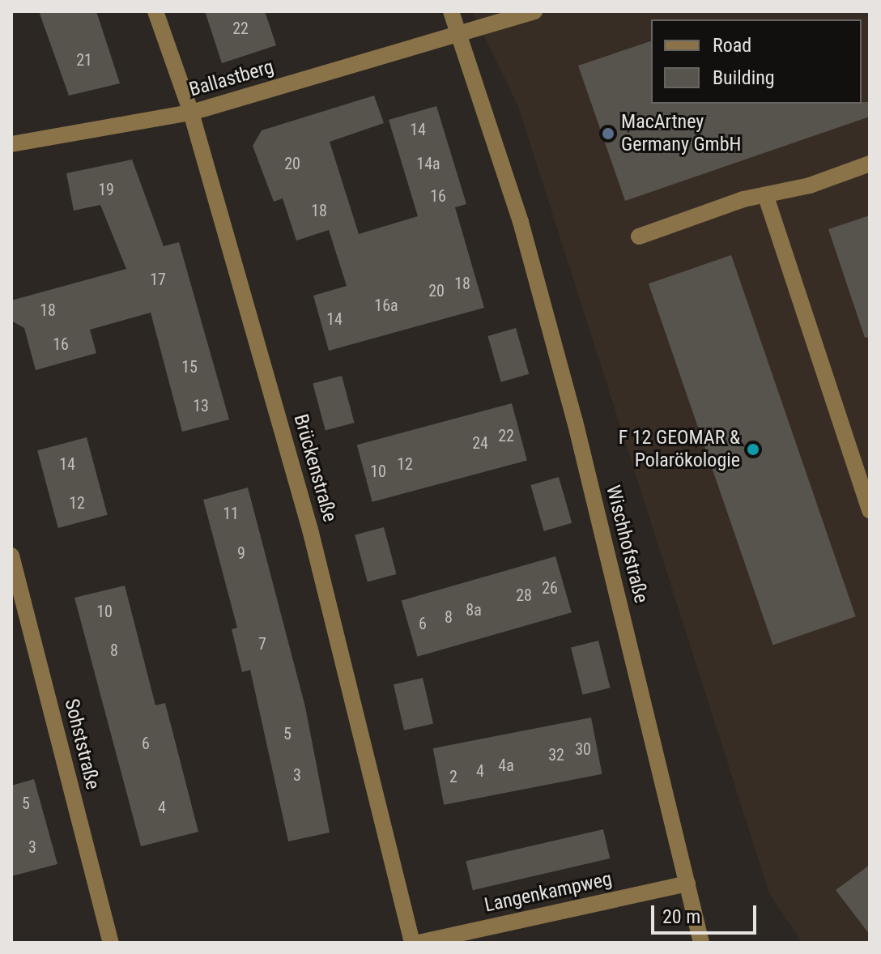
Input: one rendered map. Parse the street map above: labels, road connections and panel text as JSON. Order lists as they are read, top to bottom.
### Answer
{
  "streets": {
    "street": [
      "Ballastberg",
      "Brückenstraße",
      "Wischhofstraße",
      "Sohststraße",
      "Langenkampweg"
    ]
  },
  "crossings": [
    ["Ballastberg", "Brückenstraße"],
    ["Ballastberg", "Wischhofstraße"],
    ["Wischhofstraße", "Langenkampweg"]
  ],
  "places": ["MacArtney Germany GmbH", "F 12 GEOMAR & Polarökologie"],
  "house_numbers": [
    "22",
    "21",
    "14",
    "20",
    "14a",
    "19",
    "16",
    "18",
    "17",
    "18",
    "20",
    "16a",
    "18",
    "14",
    "16",
    "15",
    "13",
    "22",
    "24",
    "14",
    "12",
    "10",
    "12",
    "11",
    "9",
    "26",
    "28",
    "8a",
    "10",
    "8",
    "6",
    "7",
    "8",
    "5",
    "6",
    "30",
    "32",
    "4a",
    "4",
    "3",
    "2",
    "5",
    "4",
    "3"
  ],
  "legend": ["Road", "Building"],
  "scale_bar": "20 m"
}
